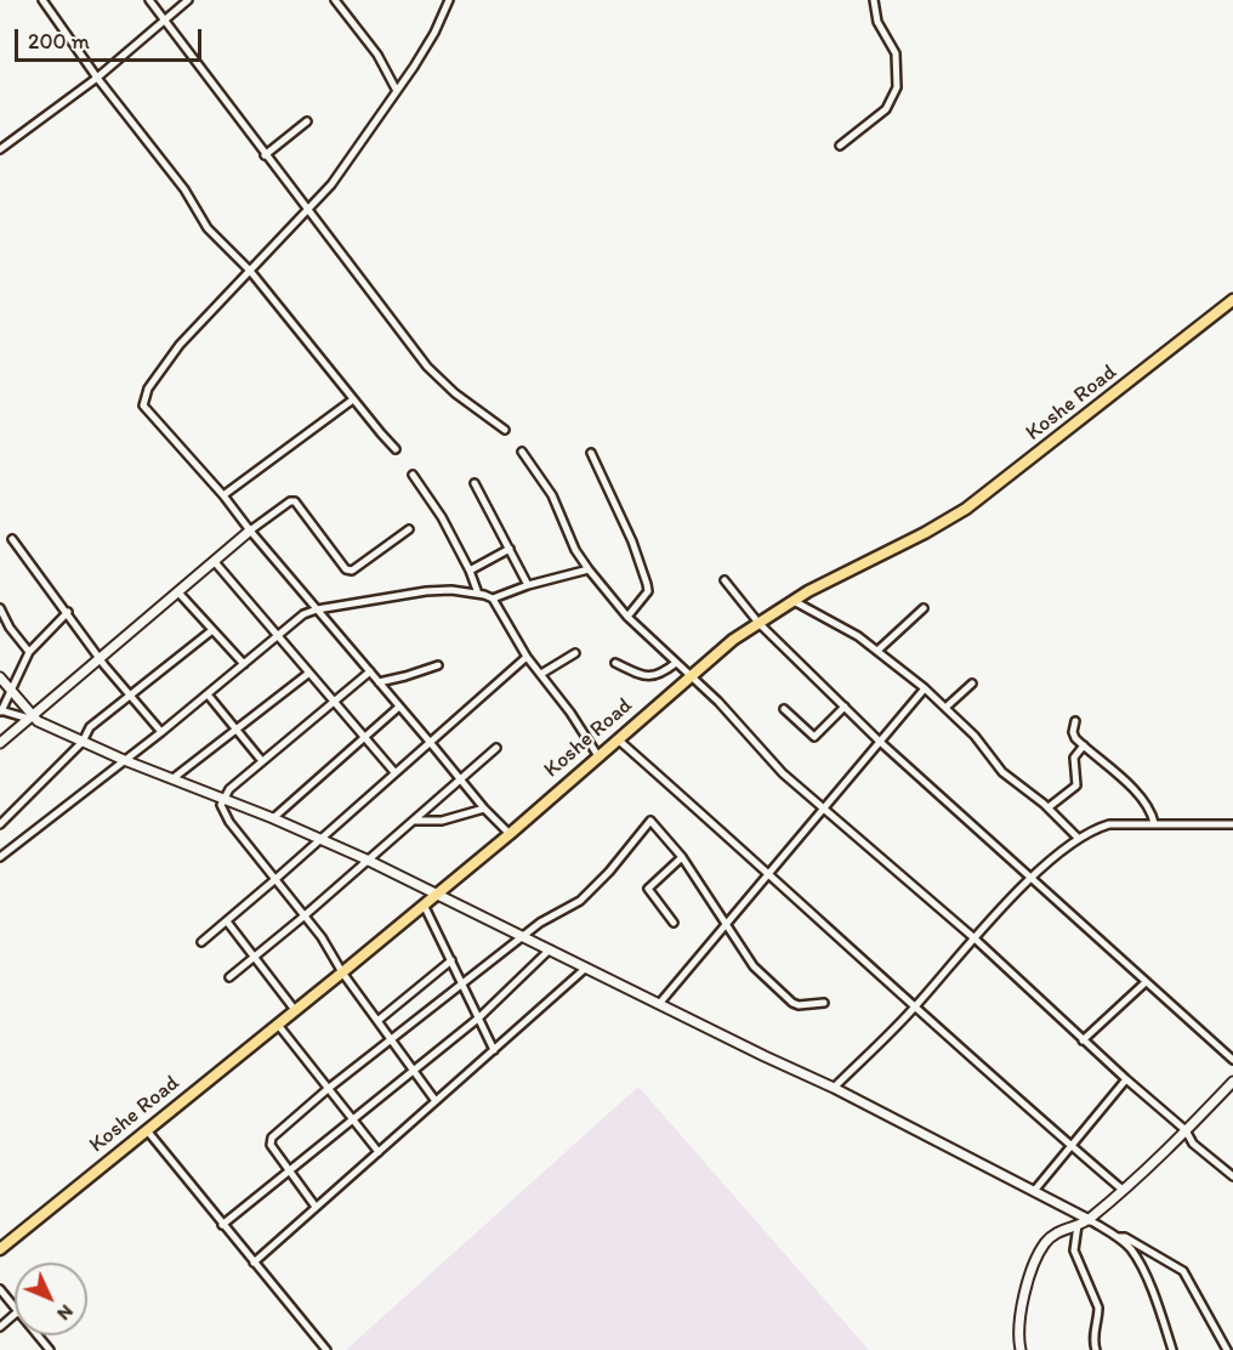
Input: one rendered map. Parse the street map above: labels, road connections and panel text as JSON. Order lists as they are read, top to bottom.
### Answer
{
  "streets": {
    "main road": ["Koshe Road"]
  },
  "scale_bar": "200 m",
  "north": "bottom right"
}
